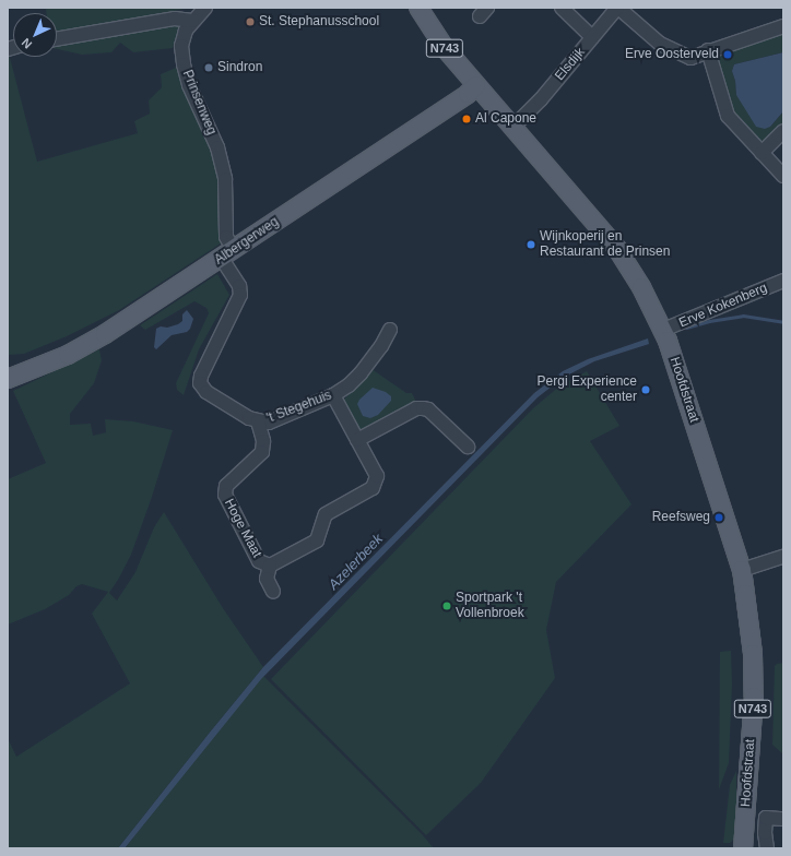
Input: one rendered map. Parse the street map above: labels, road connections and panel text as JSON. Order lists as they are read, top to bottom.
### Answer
{
  "streets": {
    "main road": ["N743", "Albergerweg", "Hoofdstraat"],
    "street": [
      "Elsdijk",
      "Prinsenweg",
      "Erve Kokenberg",
      "'t Stegehuis",
      "Hoge Maat"
    ]
  },
  "crossings": [
    ["Prinsenweg", "Albergerweg"],
    ["Prinsenweg", "'t Stegehuis"],
    ["Albergerweg", "Hoofdstraat"],
    ["Albergerweg", "'t Stegehuis"],
    ["Erve Kokenberg", "Hoofdstraat"],
    ["'t Stegehuis", "Hoge Maat"]
  ],
  "water": ["Azelerbeek"],
  "places": [
    "St. Stephanusschool",
    "Erve Oosterveld",
    "Sindron",
    "Al Capone",
    "Wijnkoperij en Restaurant de Prinsen",
    "Pergi Experience center",
    "Reefsweg",
    "Sportpark 't Vollenbroek"
  ],
  "north": "bottom left"
}
